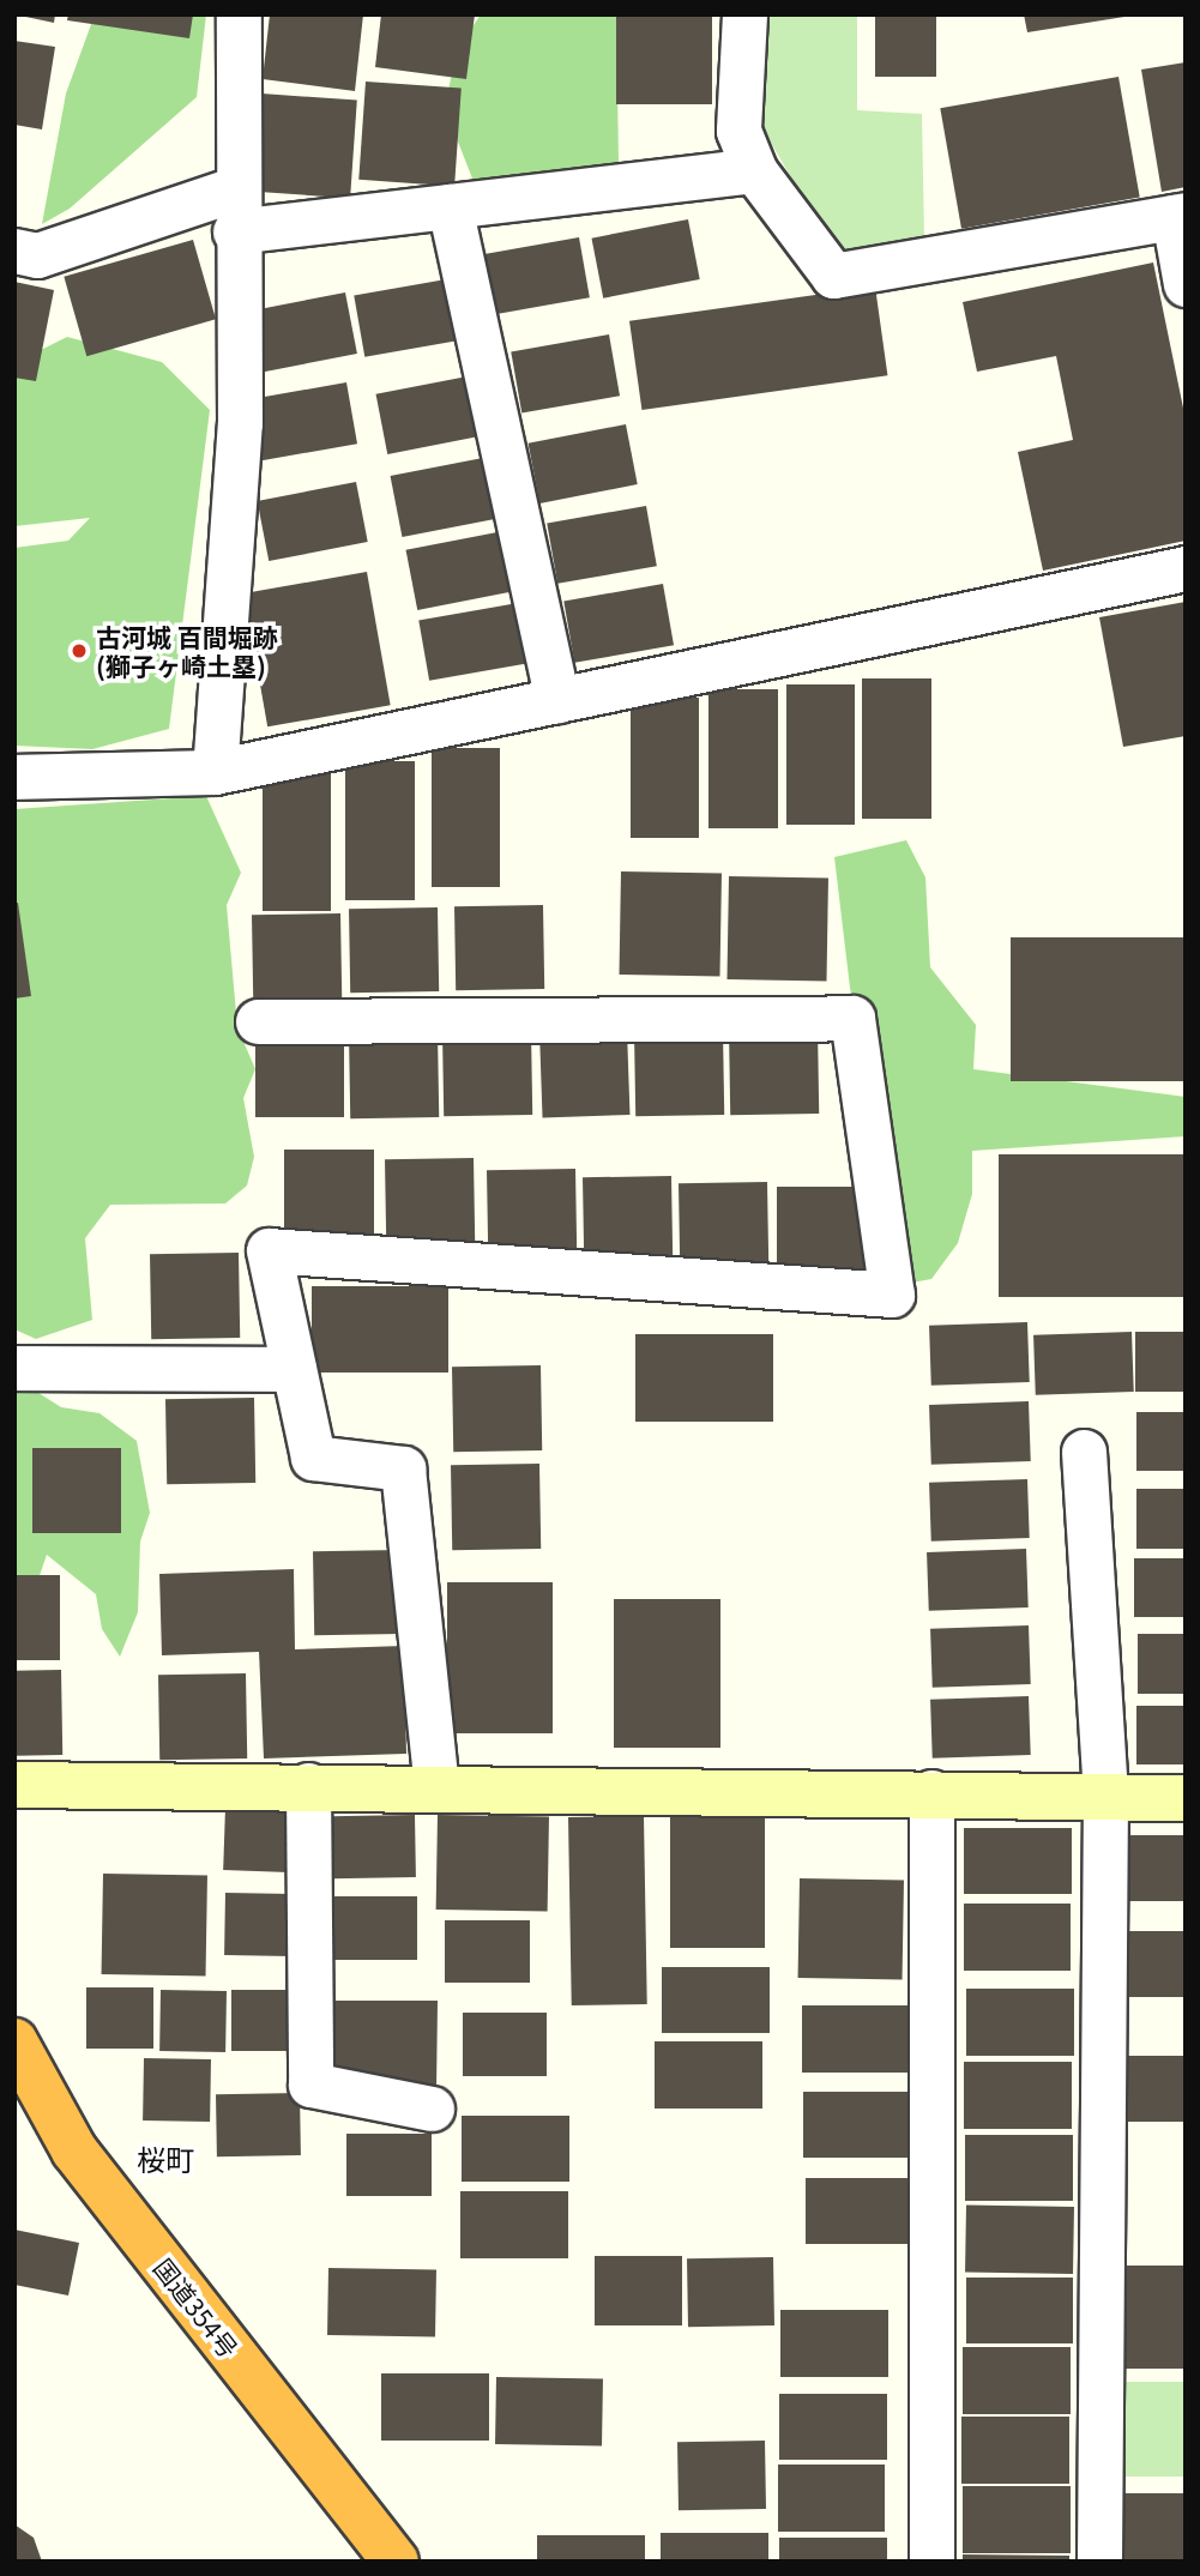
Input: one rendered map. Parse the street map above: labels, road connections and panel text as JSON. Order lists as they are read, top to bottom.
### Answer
{
  "streets": {
    "highway": ["国道354号"]
  },
  "districts": ["桜町"],
  "places": ["古河城 百間堀跡 (獅子ヶ崎土塁)"]
}
